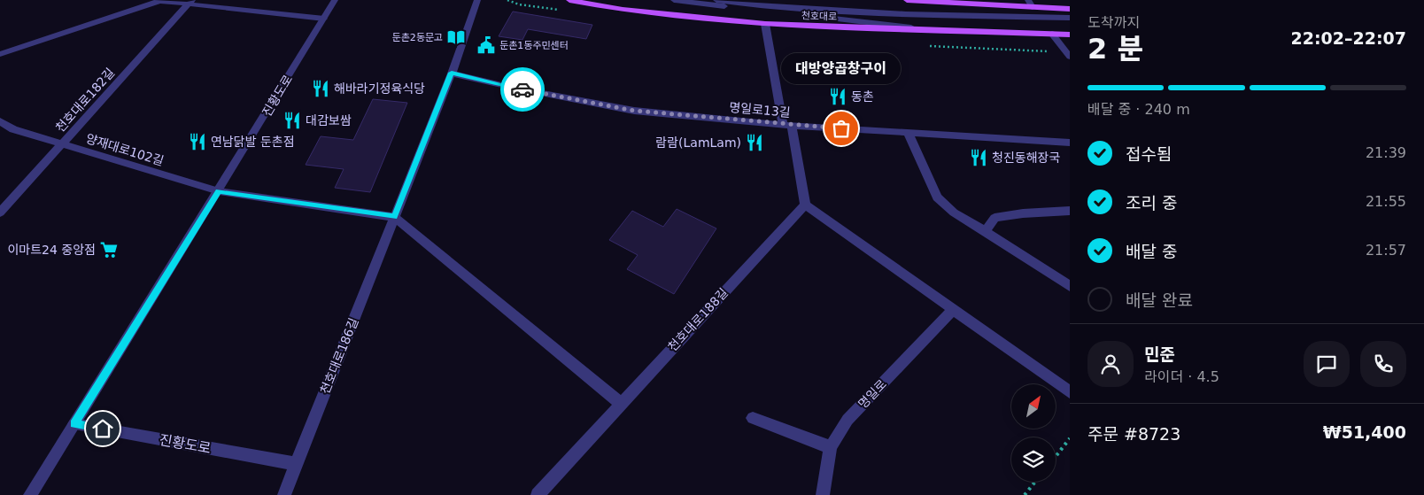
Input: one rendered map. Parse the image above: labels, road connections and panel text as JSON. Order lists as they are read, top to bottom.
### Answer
{
  "streets": {
    "main road": ["천호대로"],
    "street": [
      "진황도로",
      "천호대로182길",
      "명일로13길",
      "양재대로102길",
      "천호대로188길",
      "천호대로186길",
      "명일로"
    ]
  },
  "crossings": [
    ["진황도로", "양재대로102길"],
    ["진황도로", "천호대로186길"],
    ["천호대로182길", "양재대로102길"],
    ["명일로13길", "천호대로186길"]
  ],
  "places": {
    "library": ["둔촌2동문고"],
    "public building": ["둔촌1동주민센터"],
    "restaurant": [
      "해바라기정육식당",
      "동촌",
      "대감보쌈",
      "연남닭발 둔촌점",
      "람람(LamLam)",
      "청진동해장국"
    ],
    "other": ["대방양곱창구이"],
    "supermarket": ["이마트24 중앙점"]
  },
  "north": "top right",
  "page": {
    "heading": ["2 분", "도착까지", "22:02–22:07"],
    "panel": [
      "민준",
      "라이더 · 4.5",
      "주문 #8723",
      "₩51,400"
    ],
    "bubble": "대방양곱창구이",
    "bar": "배달 중 · 240 m",
    "list": [
      ["접수됨", "21:39"],
      ["조리 중", "21:55"],
      ["배달 중", "21:57"],
      "배달 완료"
    ]
  }
}
